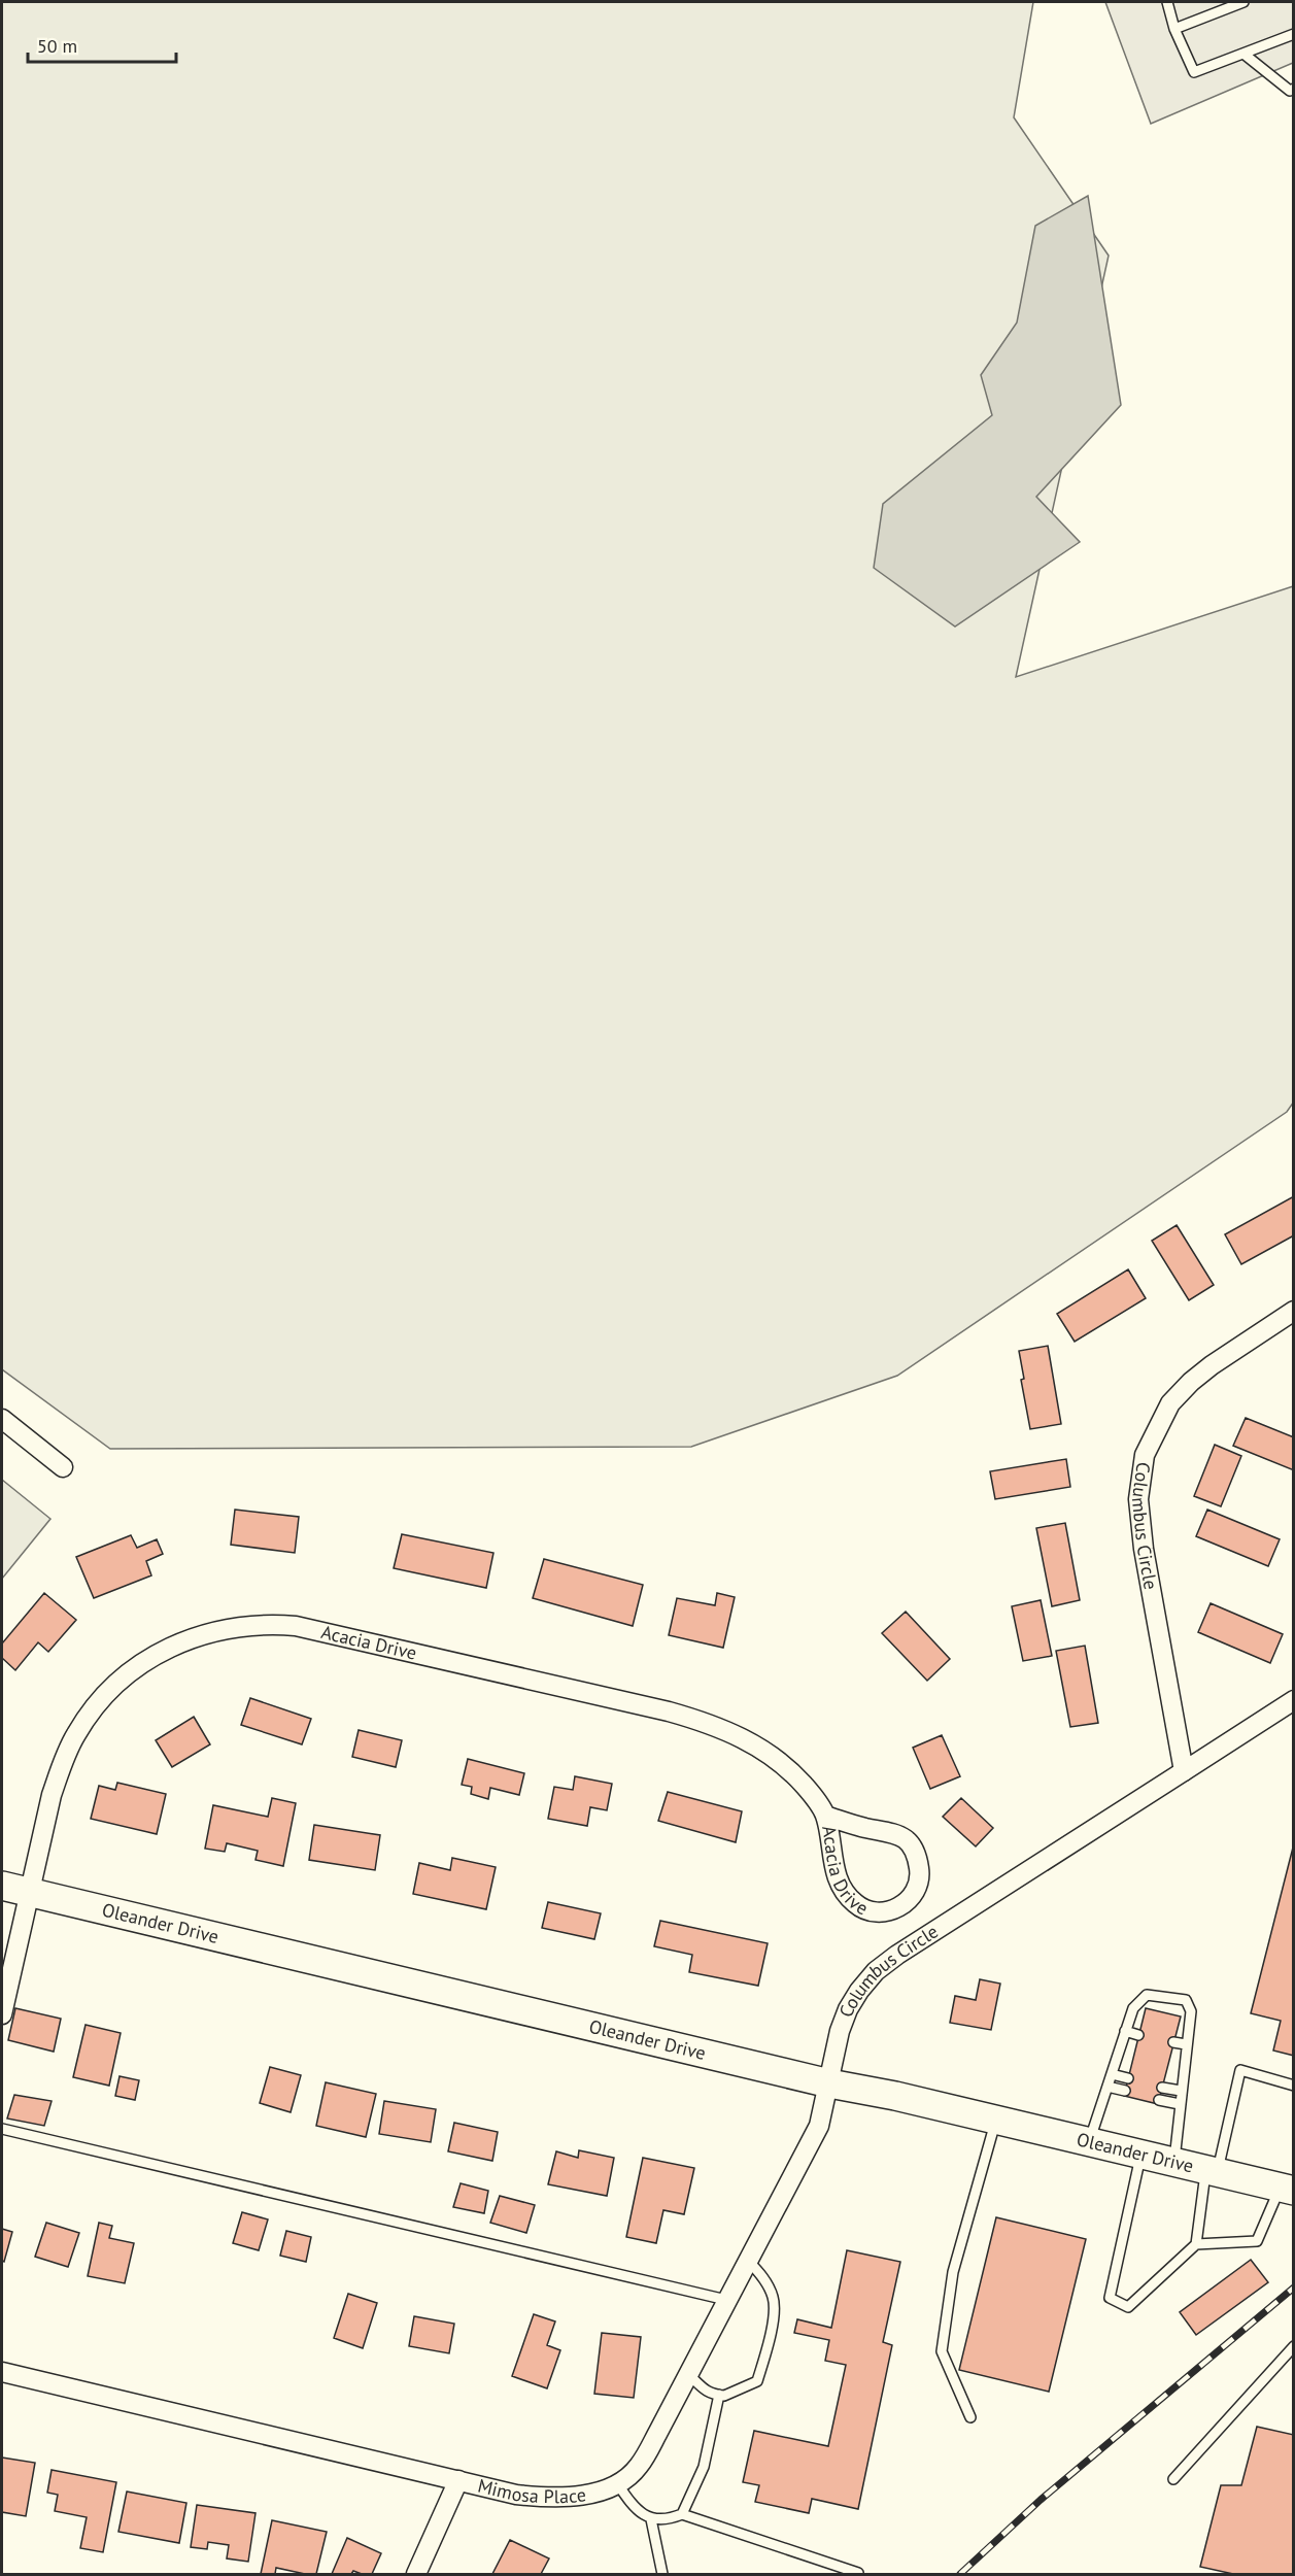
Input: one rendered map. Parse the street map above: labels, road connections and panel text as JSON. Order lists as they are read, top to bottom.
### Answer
{
  "streets": {
    "main road": ["Oleander Drive"],
    "street": ["Columbus Circle", "Acacia Drive", "Mimosa Place"]
  },
  "crossings": [
    ["Columbus Circle", "Oleander Drive"],
    ["Columbus Circle", "Mimosa Place"],
    ["Acacia Drive", "Oleander Drive"],
    ["Oleander Drive", "Mimosa Place"]
  ],
  "scale_bar": "50 m"
}
